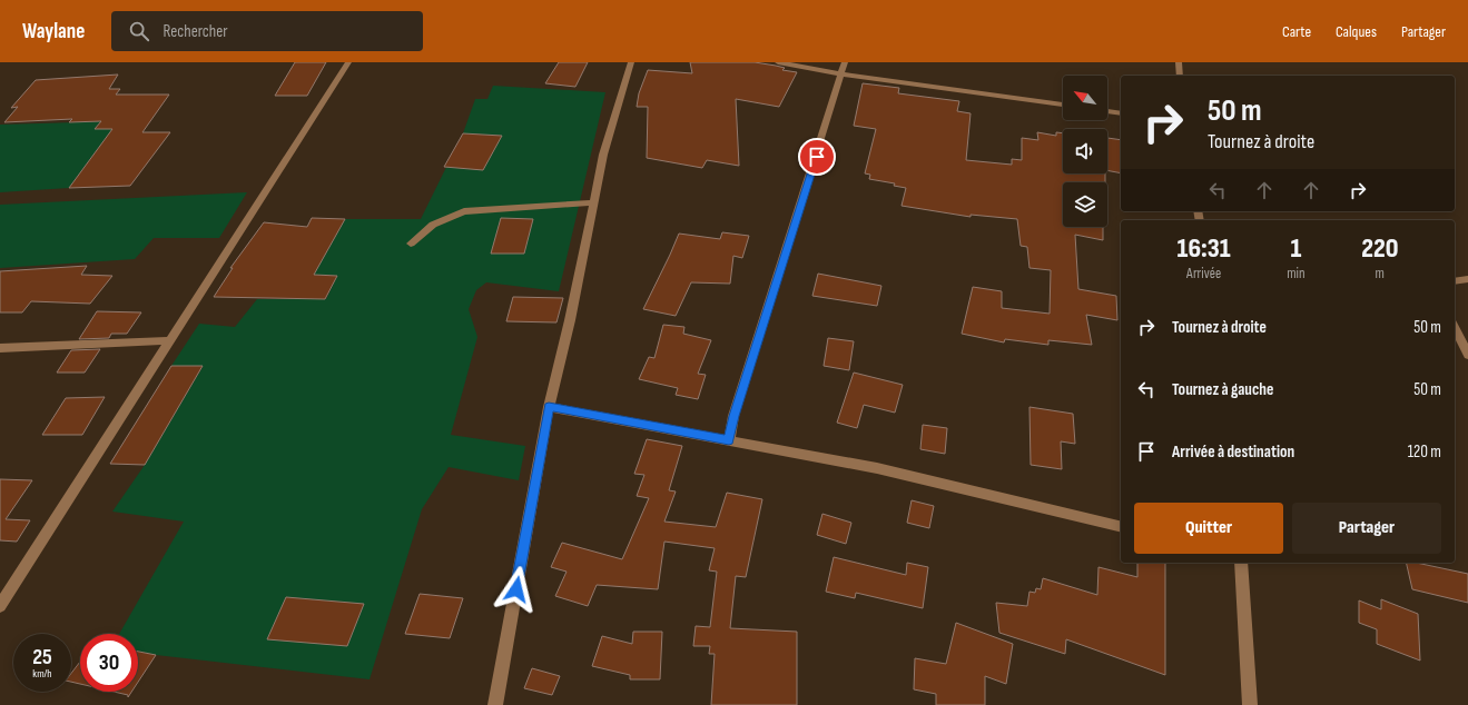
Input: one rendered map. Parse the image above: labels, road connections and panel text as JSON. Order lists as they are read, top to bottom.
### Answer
{
  "north": "top left",
  "page": {
    "header": "Waylane",
    "search": "Rechercher",
    "nav": ["Carte", "Calques", "Partager"],
    "turn": ["50 m", "Tournez à droite"],
    "eta": [
      "16:31",
      "Arrivée",
      "1",
      "min",
      "220",
      "m"
    ],
    "list": [
      {
        "name": "Tournez à droite",
        "value": "50 m"
      },
      {
        "name": "Tournez à gauche",
        "value": "50 m"
      },
      {
        "name": "Arrivée à destination",
        "value": "120 m"
      }
    ],
    "buttons": ["Quitter", "Partager"],
    "speed": "25 km/h",
    "limit": "30"
  }
}
